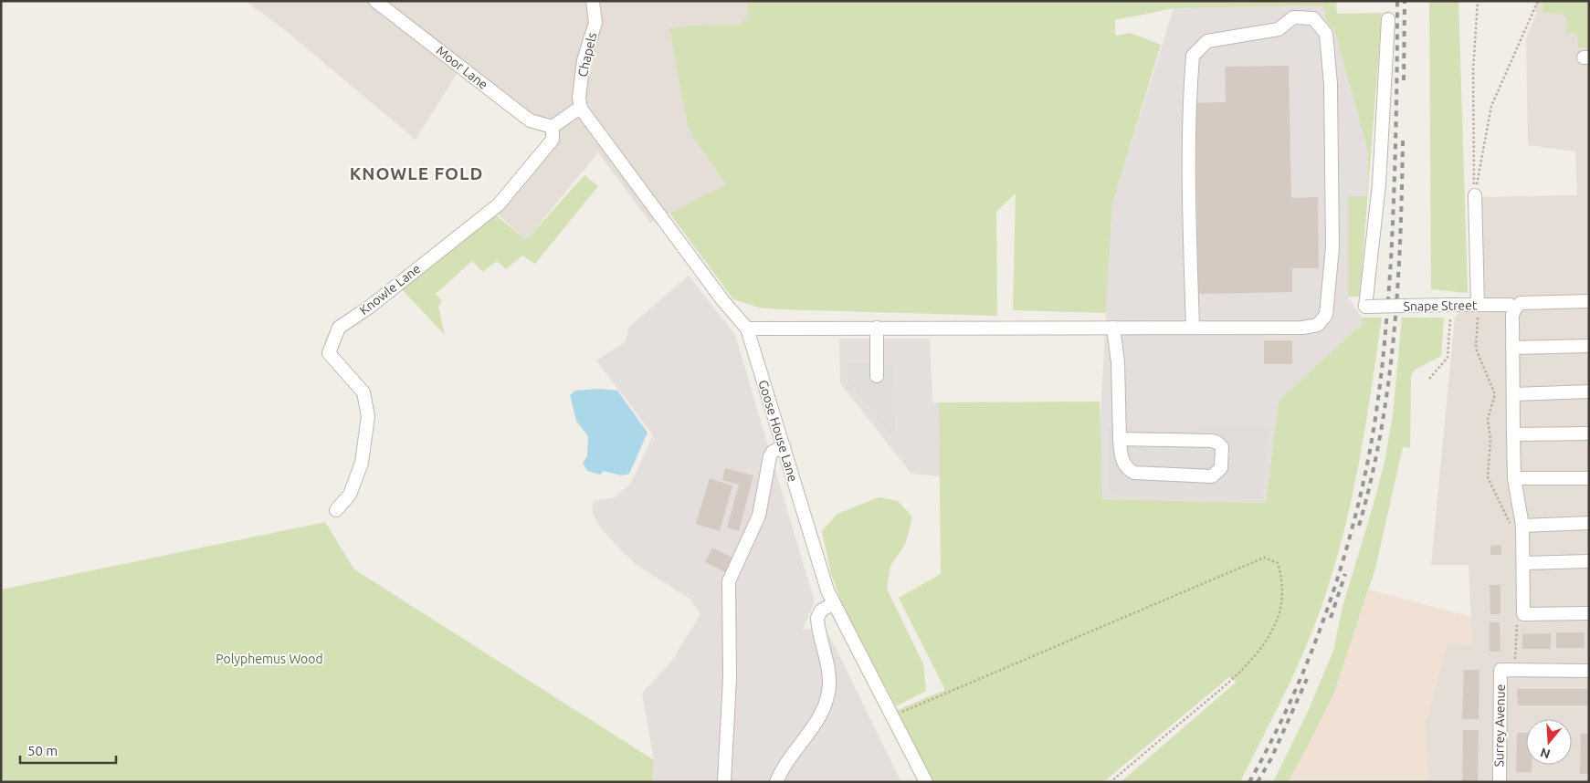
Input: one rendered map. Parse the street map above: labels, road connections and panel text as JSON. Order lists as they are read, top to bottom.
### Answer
{
  "streets": {
    "street": [
      "Chapels",
      "Moor Lane",
      "Knowle Lane",
      "Snape Street",
      "Goose House Lane",
      "Surrey Avenue"
    ]
  },
  "crossings": [
    ["Chapels", "Goose House Lane"],
    ["Moor Lane", "Knowle Lane"]
  ],
  "districts": ["KNOWLE FOLD"],
  "parks": ["Polyphemus Wood"],
  "scale_bar": "50 m",
  "north": "bottom"
}
